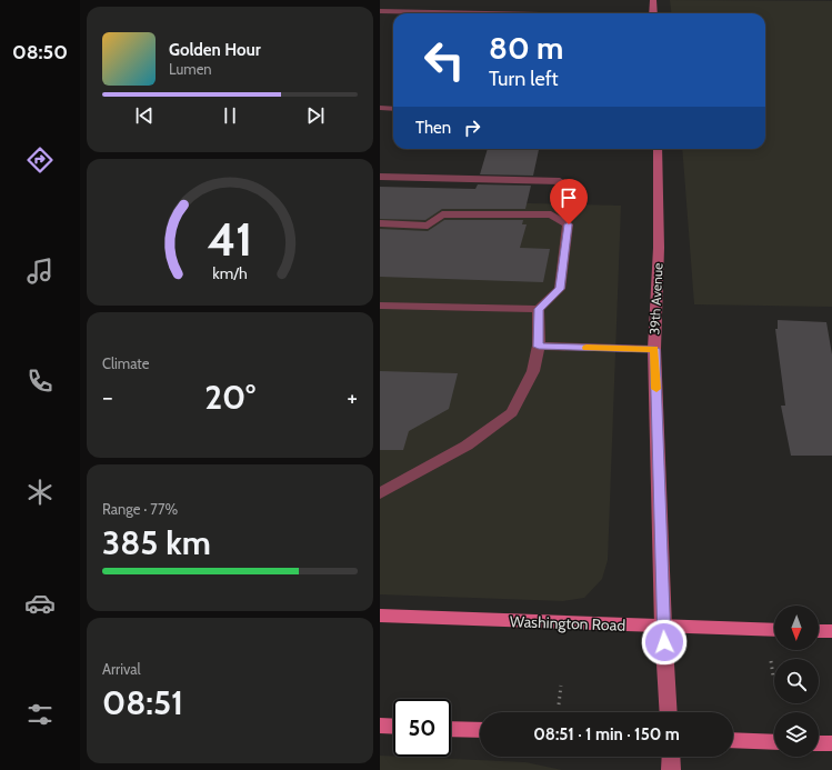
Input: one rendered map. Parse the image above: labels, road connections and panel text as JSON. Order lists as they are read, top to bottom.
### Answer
{
  "streets": {
    "main road": ["39th Avenue", "Washington Road"]
  },
  "crossings": [
    ["39th Avenue", "Washington Road"]
  ],
  "north": "bottom",
  "page": {
    "tabs": "08:50",
    "turn": ["80 m", "Turn left"],
    "song": ["Golden Hour", "Lumen"],
    "then": "Then",
    "tile": [
      "Climate",
      ["Range · 77%", "385 km"],
      ["Arrival", "08:51"]
    ],
    "heat": ["−", "20°", "+"],
    "limit": "50",
    "trip": "08:51 · 1 min · 150 m",
    "gauge": ["41", "km/h"]
  }
}
